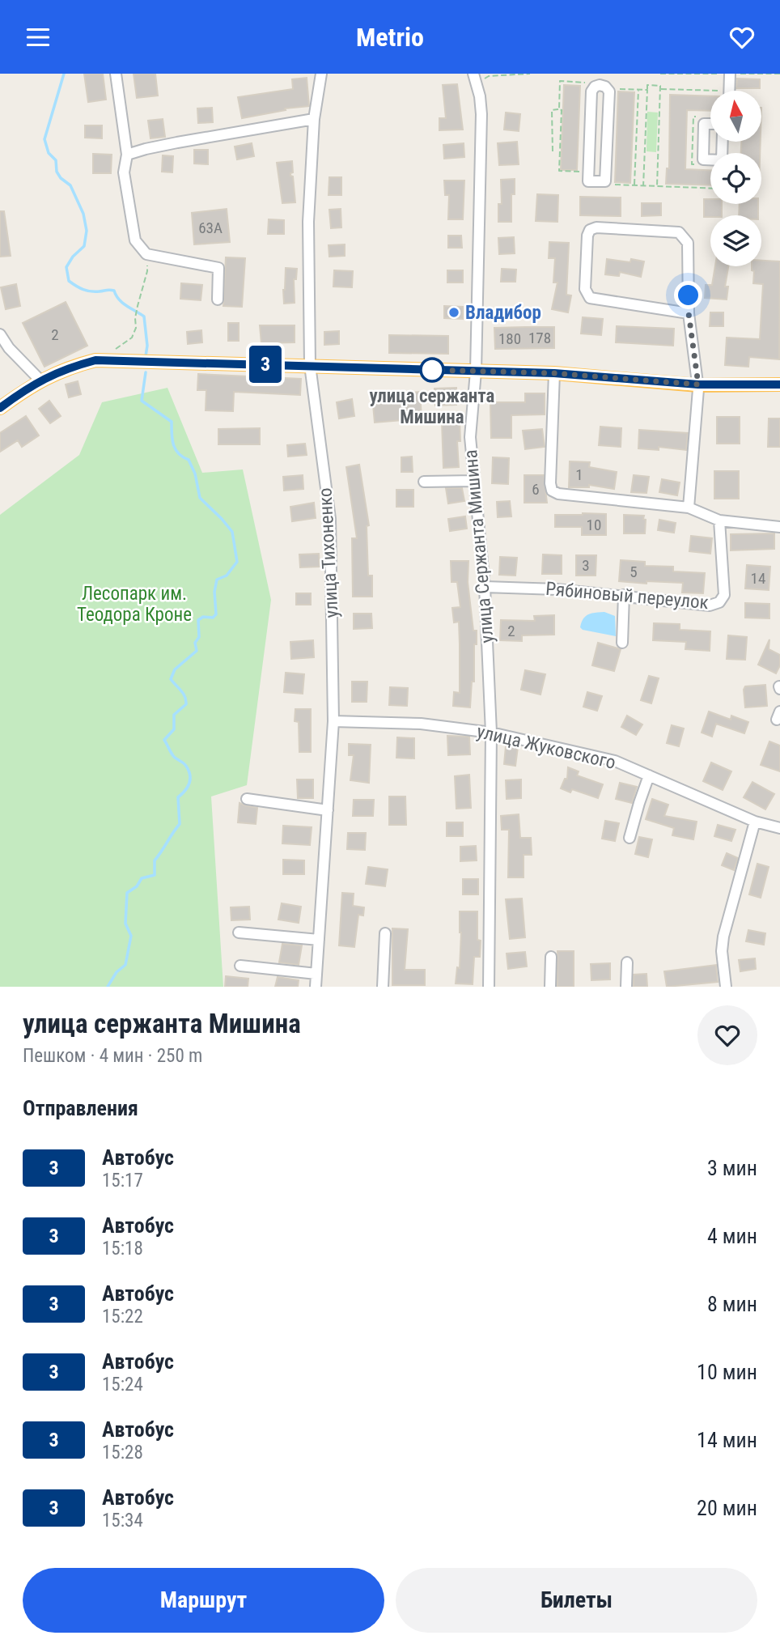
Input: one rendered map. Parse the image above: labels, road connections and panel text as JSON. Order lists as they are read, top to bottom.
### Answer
{
  "streets": {
    "street": [
      "улица Сержанта Мишина",
      "улица Тихоненко",
      "Рябиновый переулок",
      "улица Жуковского"
    ]
  },
  "crossings": [
    ["улица Сержанта Мишина", "Рябиновый переулок"],
    ["улица Сержанта Мишина", "улица Жуковского"],
    ["улица Тихоненко", "улица Жуковского"]
  ],
  "parks": ["Лесопарк им. Теодора Кроне"],
  "places": ["Владибор", "улица cержанта Мишина"],
  "lines": ["bus line 3"],
  "house_numbers": [
    "63А",
    "2",
    "178",
    "180",
    "1",
    "6",
    "10",
    "3",
    "5",
    "14",
    "2"
  ],
  "north": "top",
  "page": {
    "header": "Metrio",
    "on_map": "3",
    "heading": [
      ["улица cержанта Мишина", "Пешком · 4 мин · 250 m"],
      "Отправления"
    ],
    "list": [
      {
        "mark": "3",
        "name": "Автобус",
        "note": "15:17",
        "value": "3 мин"
      },
      {
        "mark": "3",
        "name": "Автобус",
        "note": "15:18",
        "value": "4 мин"
      },
      {
        "mark": "3",
        "name": "Автобус",
        "note": "15:22",
        "value": "8 мин"
      },
      {
        "mark": "3",
        "name": "Автобус",
        "note": "15:24",
        "value": "10 мин"
      },
      {
        "mark": "3",
        "name": "Автобус",
        "note": "15:28",
        "value": "14 мин"
      },
      {
        "mark": "3",
        "name": "Автобус",
        "note": "15:34",
        "value": "20 мин"
      }
    ],
    "buttons": ["Маршрут", "Билеты"]
  }
}
